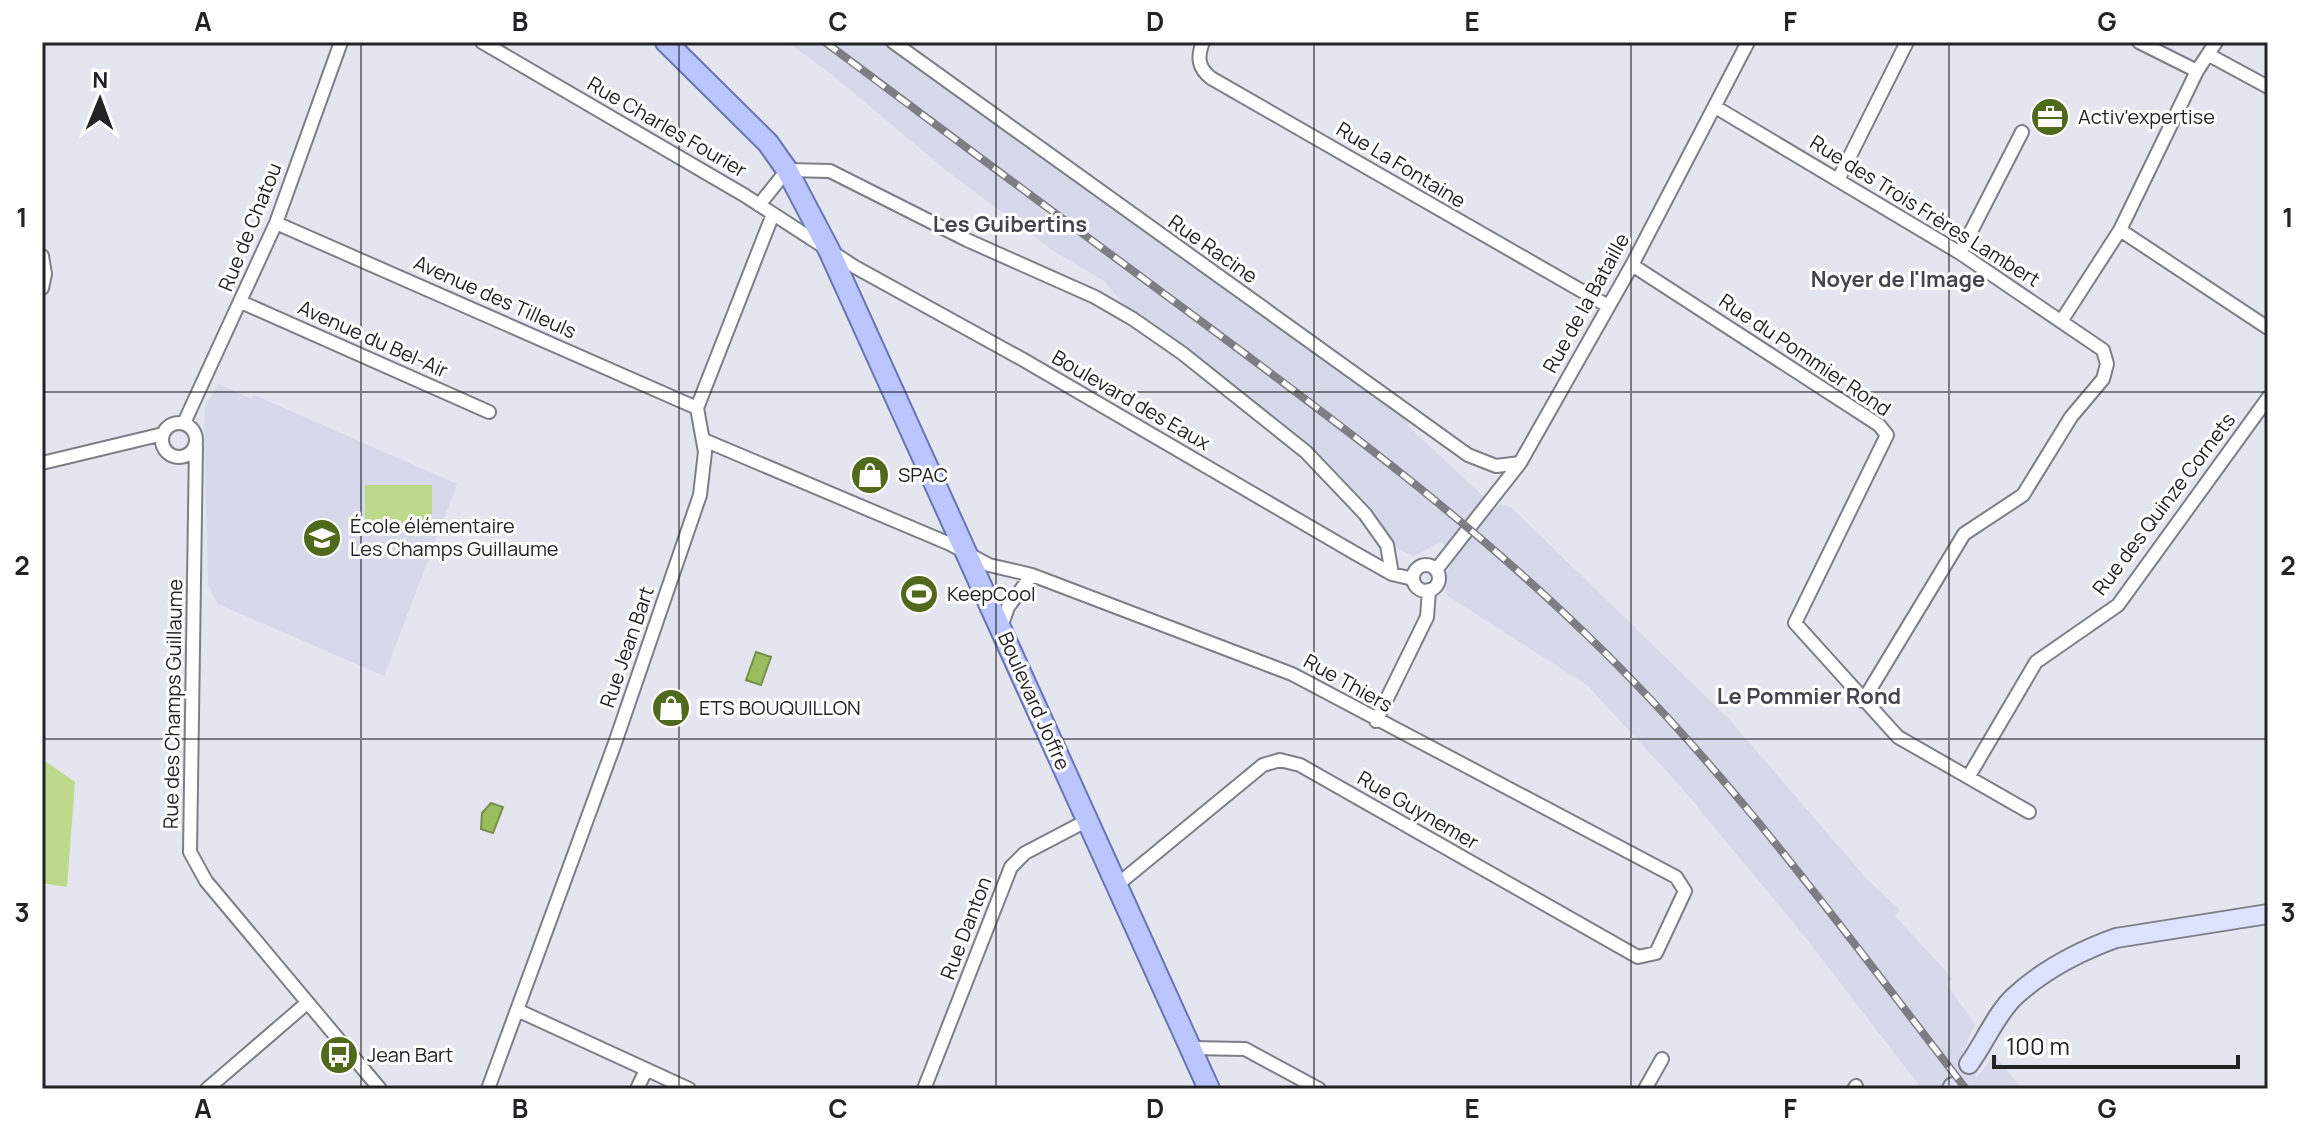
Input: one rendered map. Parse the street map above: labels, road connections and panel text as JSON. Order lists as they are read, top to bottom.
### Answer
{
  "streets": {
    "main road": ["Boulevard Joffre"],
    "street": [
      "Rue Charles Fourier",
      "Rue La Fontaine",
      "Rue des Trois Frères Lambert",
      "Rue de Chatou",
      "Rue Racine",
      "Avenue des Tilleuls",
      "Rue de la Bataille",
      "Avenue du Bel-Air",
      "Rue du Pommier Rond",
      "Boulevard des Eaux",
      "Rue des Quinze Cornets",
      "Rue Jean Bart",
      "Rue Thiers",
      "Rue des Champs Guillaume",
      "Rue Guynemer",
      "Rue Danton"
    ]
  },
  "crossings": [
    ["Rue Charles Fourier", "Boulevard des Eaux"],
    ["Rue Charles Fourier", "Boulevard Joffre"],
    ["Rue La Fontaine", "Rue de la Bataille"],
    ["Rue des Trois Frères Lambert", "Rue de la Bataille"],
    ["Rue des Trois Frères Lambert", "Rue du Pommier Rond"],
    ["Rue de Chatou", "Avenue des Tilleuls"],
    ["Rue de Chatou", "Avenue du Bel-Air"],
    ["Rue de Chatou", "Rue des Champs Guillaume"],
    ["Rue Racine", "Rue de la Bataille"],
    ["Avenue des Tilleuls", "Rue Jean Bart"],
    ["Rue de la Bataille", "Rue du Pommier Rond"],
    ["Rue de la Bataille", "Boulevard des Eaux"],
    ["Rue du Pommier Rond", "Rue des Quinze Cornets"],
    ["Boulevard des Eaux", "Boulevard Joffre"],
    ["Rue Jean Bart", "Rue Thiers"],
    ["Rue Thiers", "Boulevard Joffre"],
    ["Rue Thiers", "Rue Guynemer"],
    ["Boulevard Joffre", "Rue Guynemer"],
    ["Boulevard Joffre", "Rue Danton"]
  ],
  "districts": ["Les Guibertins", "Noyer de l'Image", "Le Pommier Rond"],
  "places": {
    "office": ["Activ'expertise"],
    "shop": ["SPAC", "ETS BOUQUILLON"],
    "school or university": ["École élémentaire Les Champs Guillaume"],
    "sports": ["KeepCool"],
    "bus stop": ["Jean Bart"]
  },
  "scale_bar": "100 m",
  "north": "top",
  "grid": {
    "columns": [
      "A",
      "B",
      "C",
      "D",
      "E",
      "F",
      "G"
    ],
    "rows": ["1", "2", "3"]
  }
}
